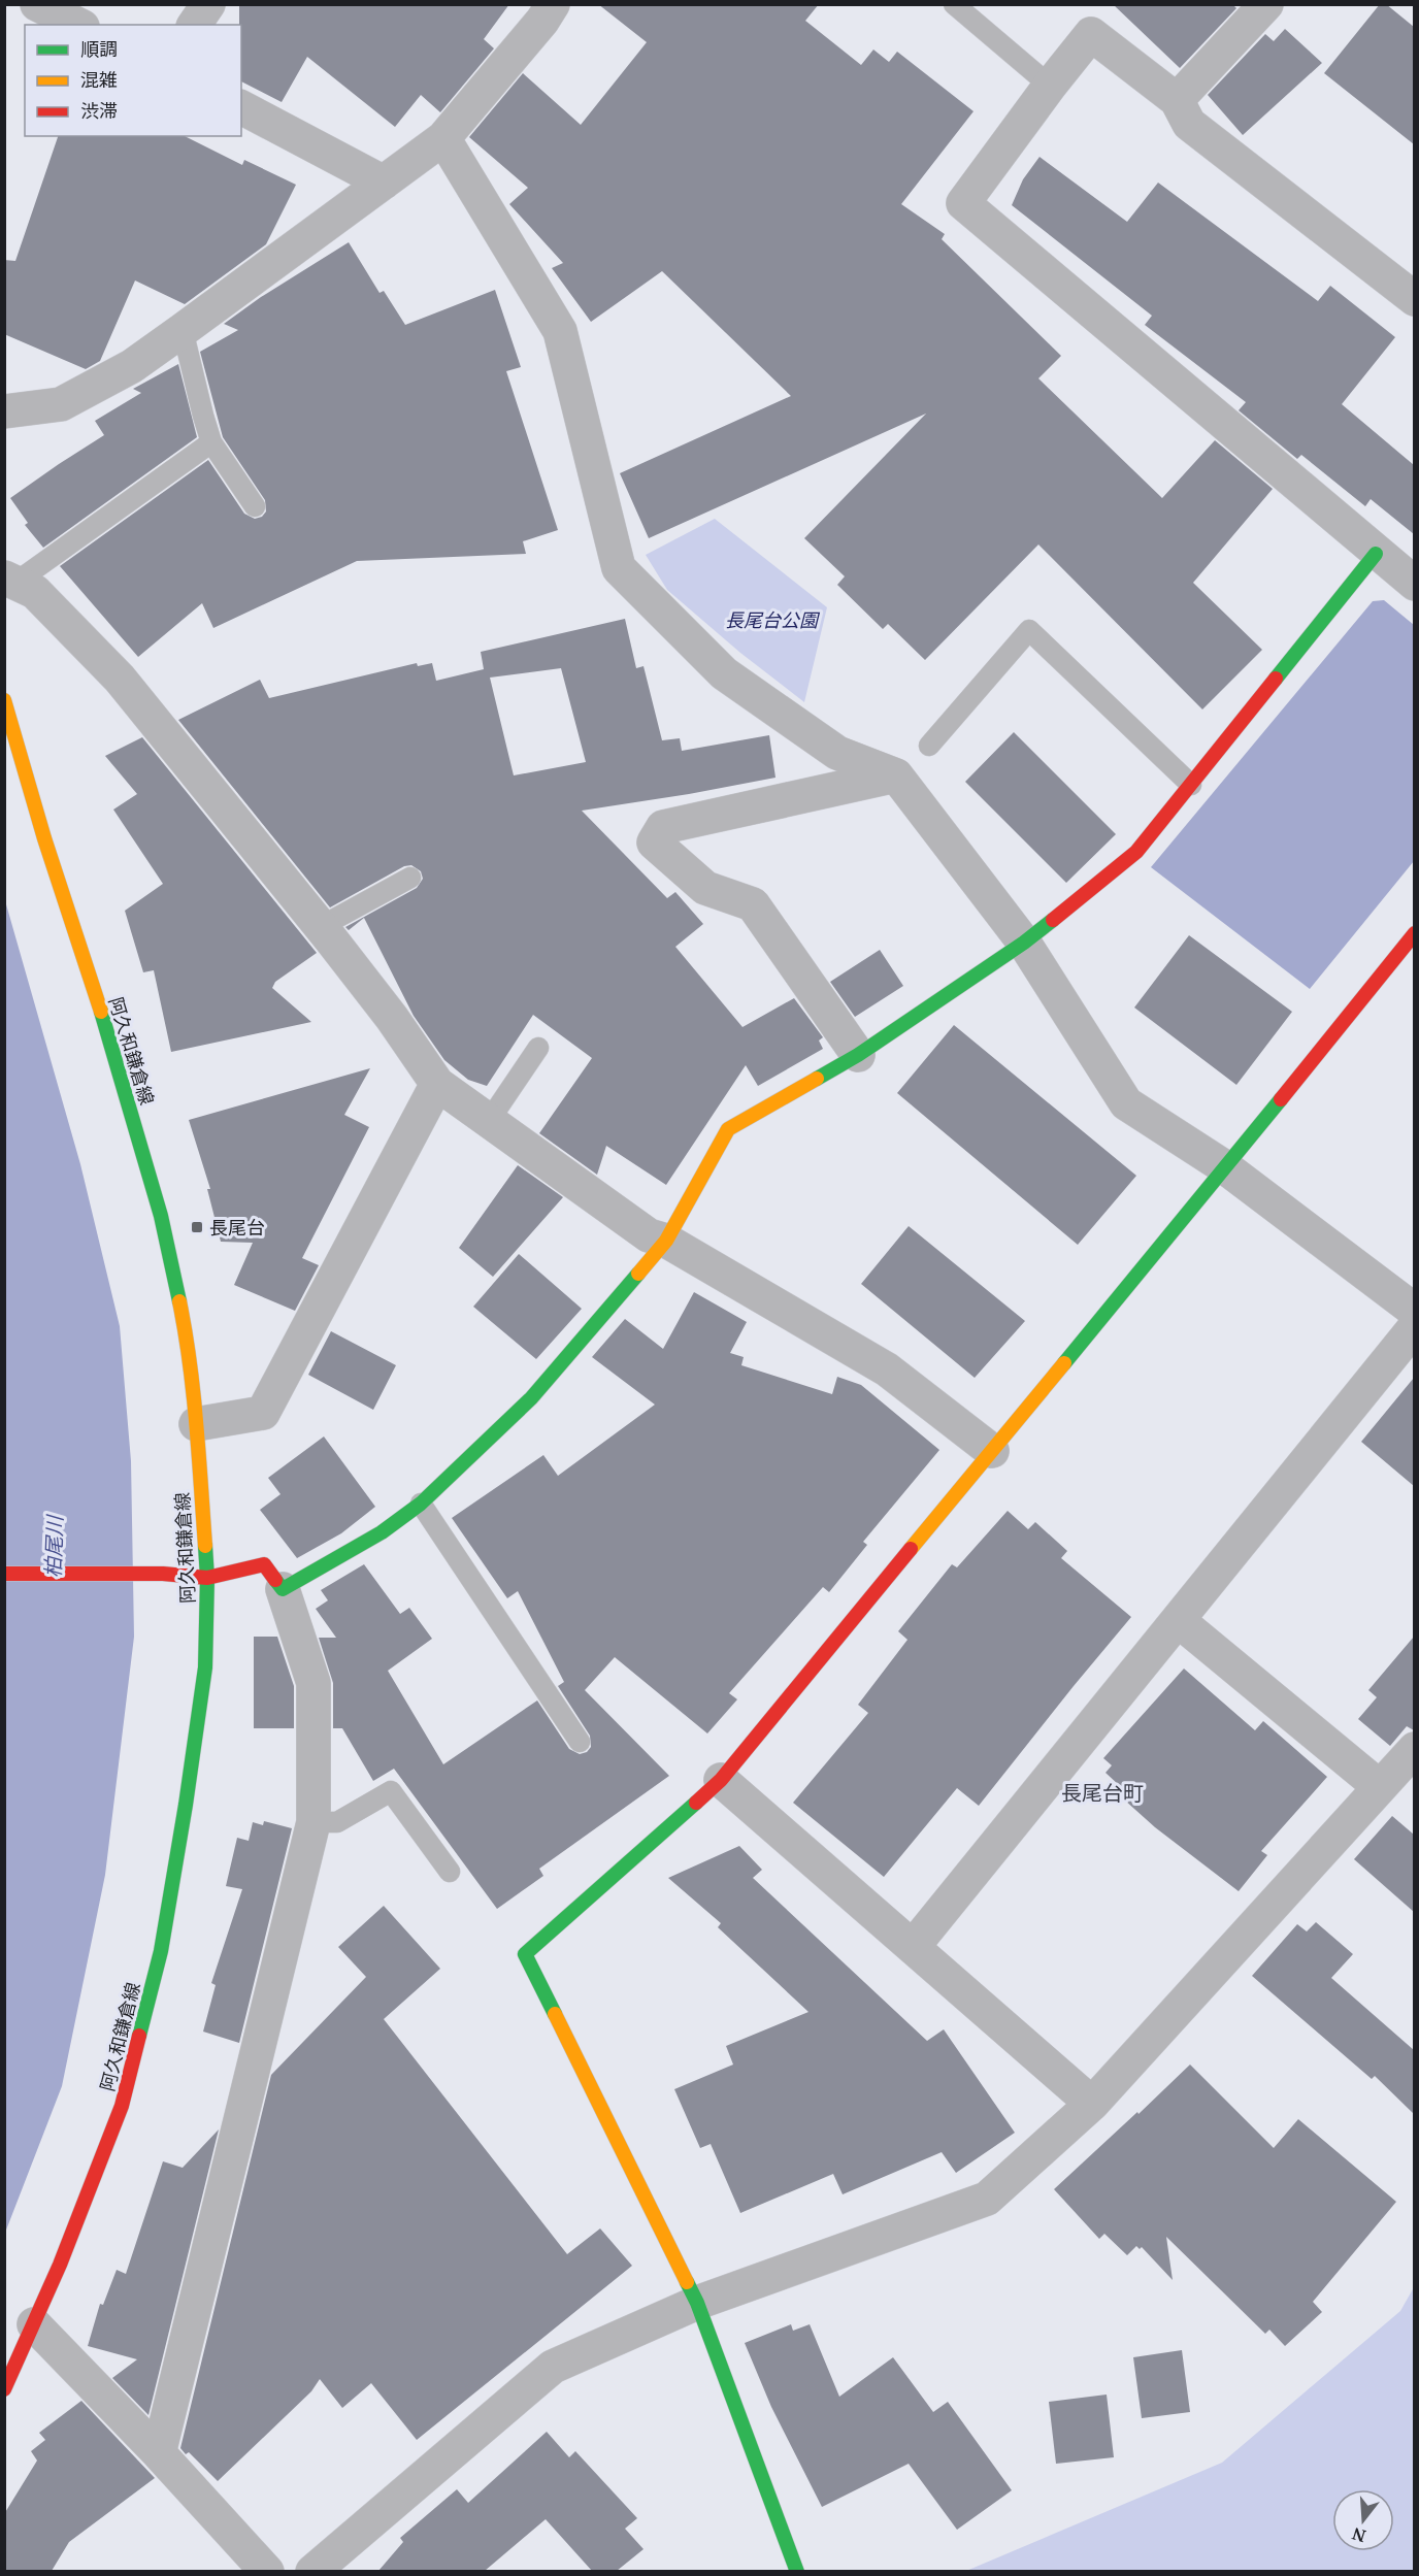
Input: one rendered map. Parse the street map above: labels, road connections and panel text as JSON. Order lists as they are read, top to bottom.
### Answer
{
  "streets": {
    "street": ["阿久和鎌倉線"]
  },
  "districts": ["長尾台町"],
  "water": ["柏尾川"],
  "parks": ["長尾台公園"],
  "places": {
    "transit": ["長尾台"]
  },
  "legend": ["順調", "混雑", "渋滞"],
  "north": "bottom"
}
